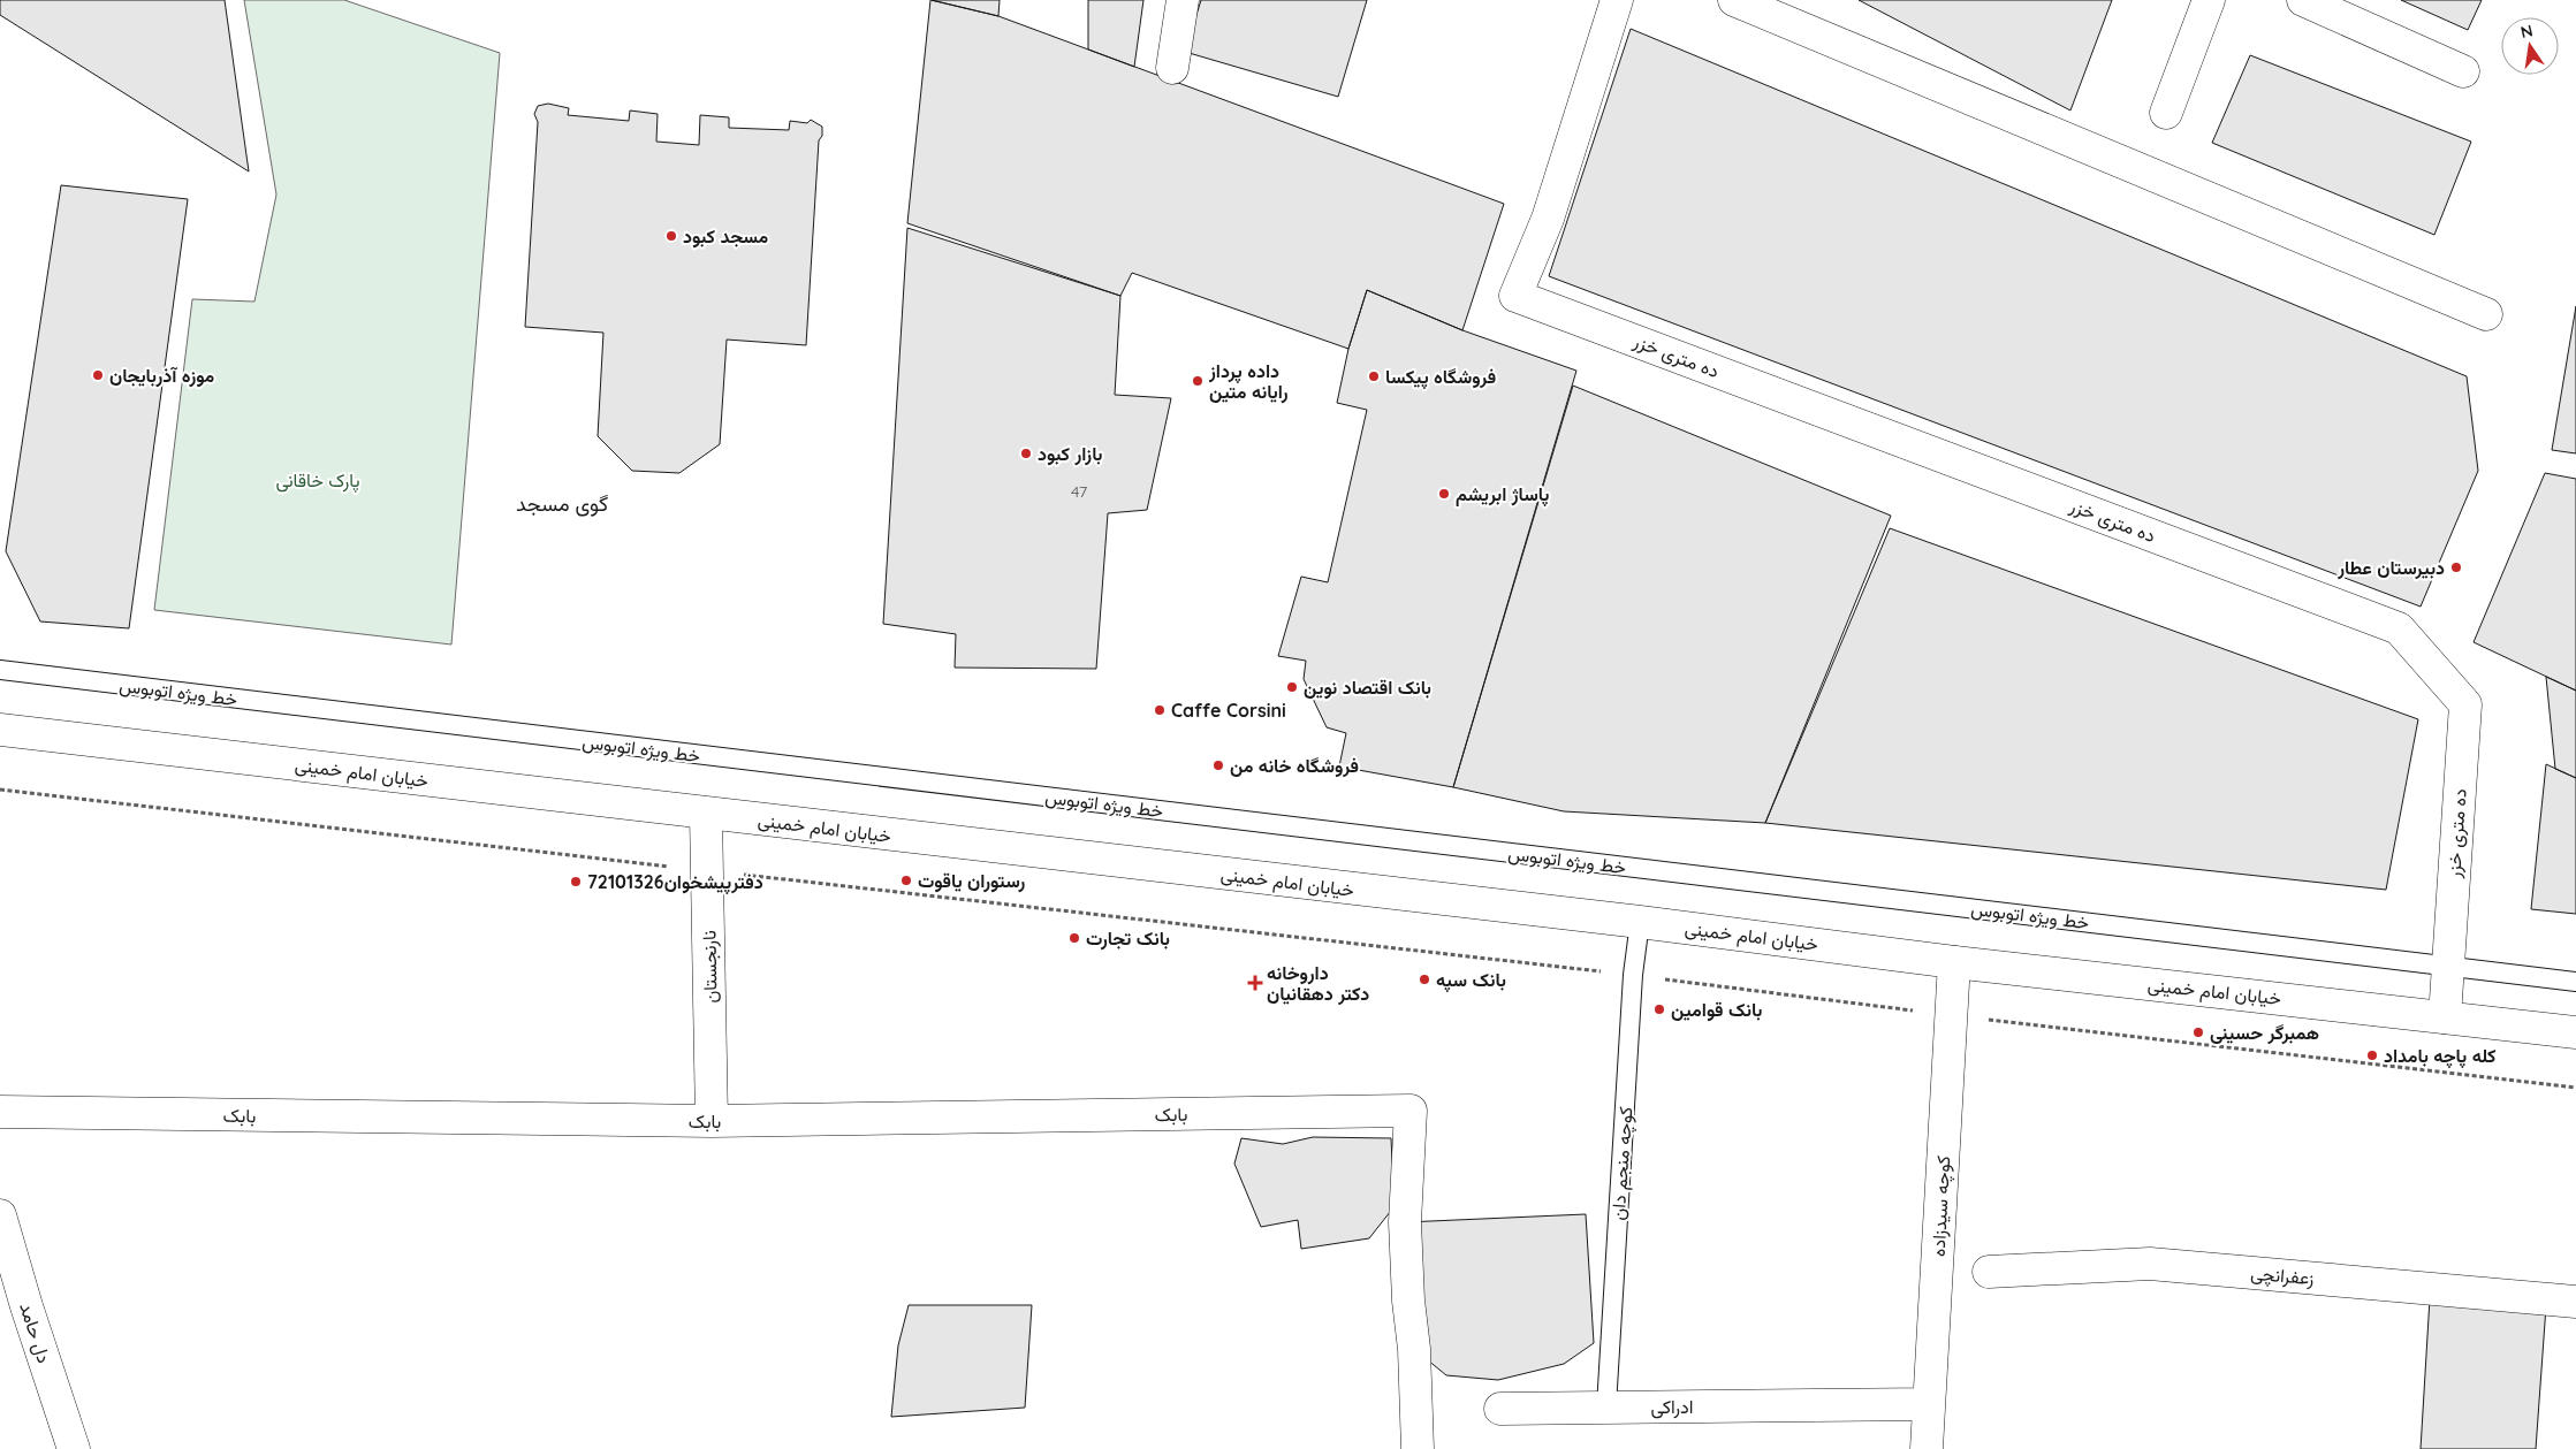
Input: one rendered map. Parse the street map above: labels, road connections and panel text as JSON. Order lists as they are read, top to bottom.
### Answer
{
  "streets": {
    "street": [
      "ده متری خزر",
      "خیابان امام خمینی",
      "نارنجستان",
      "بابک",
      "کوچه سیدزاده",
      "زعفرانچی",
      "دل حامد",
      "ادراکی"
    ],
    "lane": ["خط ویژه اتوبوس", "کوچه منجم دان"]
  },
  "crossings": [
    ["ده متری خزر", "خط ویژه اتوبوس"],
    ["ده متری خزر", "خیابان امام خمینی"],
    ["خیابان امام خمینی", "نارنجستان"],
    ["خیابان امام خمینی", "کوچه منجم دان"],
    ["خیابان امام خمینی", "کوچه سیدزاده"],
    ["نارنجستان", "بابک"],
    ["کوچه منجم دان", "ادراکی"],
    ["کوچه سیدزاده", "ادراکی"]
  ],
  "districts": ["گوی مسجد"],
  "parks": ["پارک خاقانی"],
  "places": {
    "other": [
      "مسجد کبود",
      "موزه آذربایجان",
      "فروشگاه پیکسا",
      "داده پرداز رایانه متین",
      "بازار کبود",
      "پاساژ ابریشم",
      "دبیرستان عطار",
      "بانک اقتصاد نوین",
      "Caffe Corsini",
      "فروشگاه خانه من",
      "رستوران یاقوت",
      "دفترپیشخوان72101326",
      "بانک تجارت",
      "بانک سپه",
      "بانک قوامین",
      "همبرگر حسینی",
      "کله پاچه بامداد"
    ],
    "health": ["داروخانه دکتر دهقانیان"]
  },
  "house_numbers": ["47"],
  "north": "top"
}
